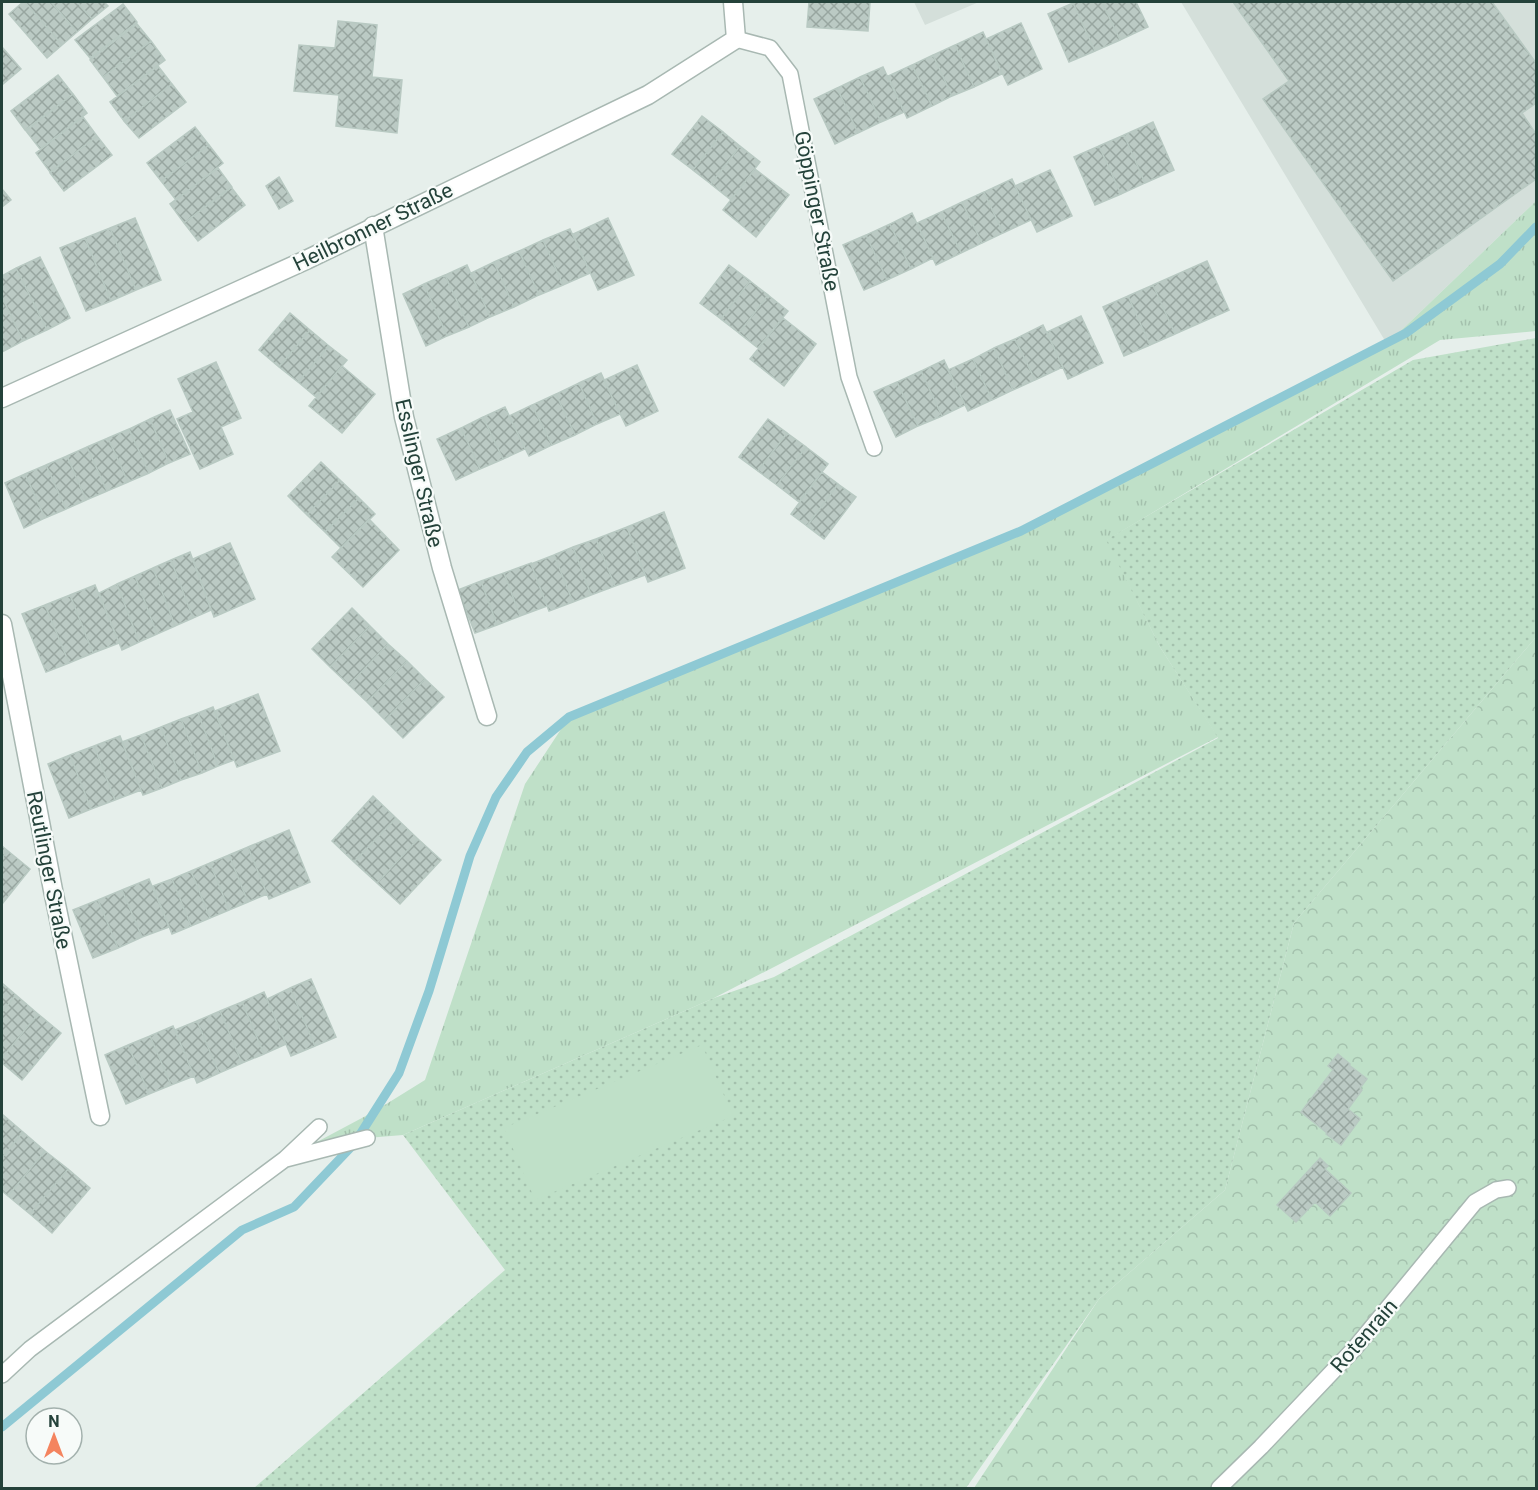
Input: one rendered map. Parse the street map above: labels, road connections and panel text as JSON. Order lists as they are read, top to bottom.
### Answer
{
  "streets": {
    "street": ["Heilbronner Straße", "Esslinger Straße", "Reutlinger Straße"],
    "lane": ["Göppinger Straße", "Rotenrain"]
  },
  "crossings": [
    ["Göppinger Straße", "Heilbronner Straße"],
    ["Heilbronner Straße", "Esslinger Straße"]
  ],
  "north": "top"
}
